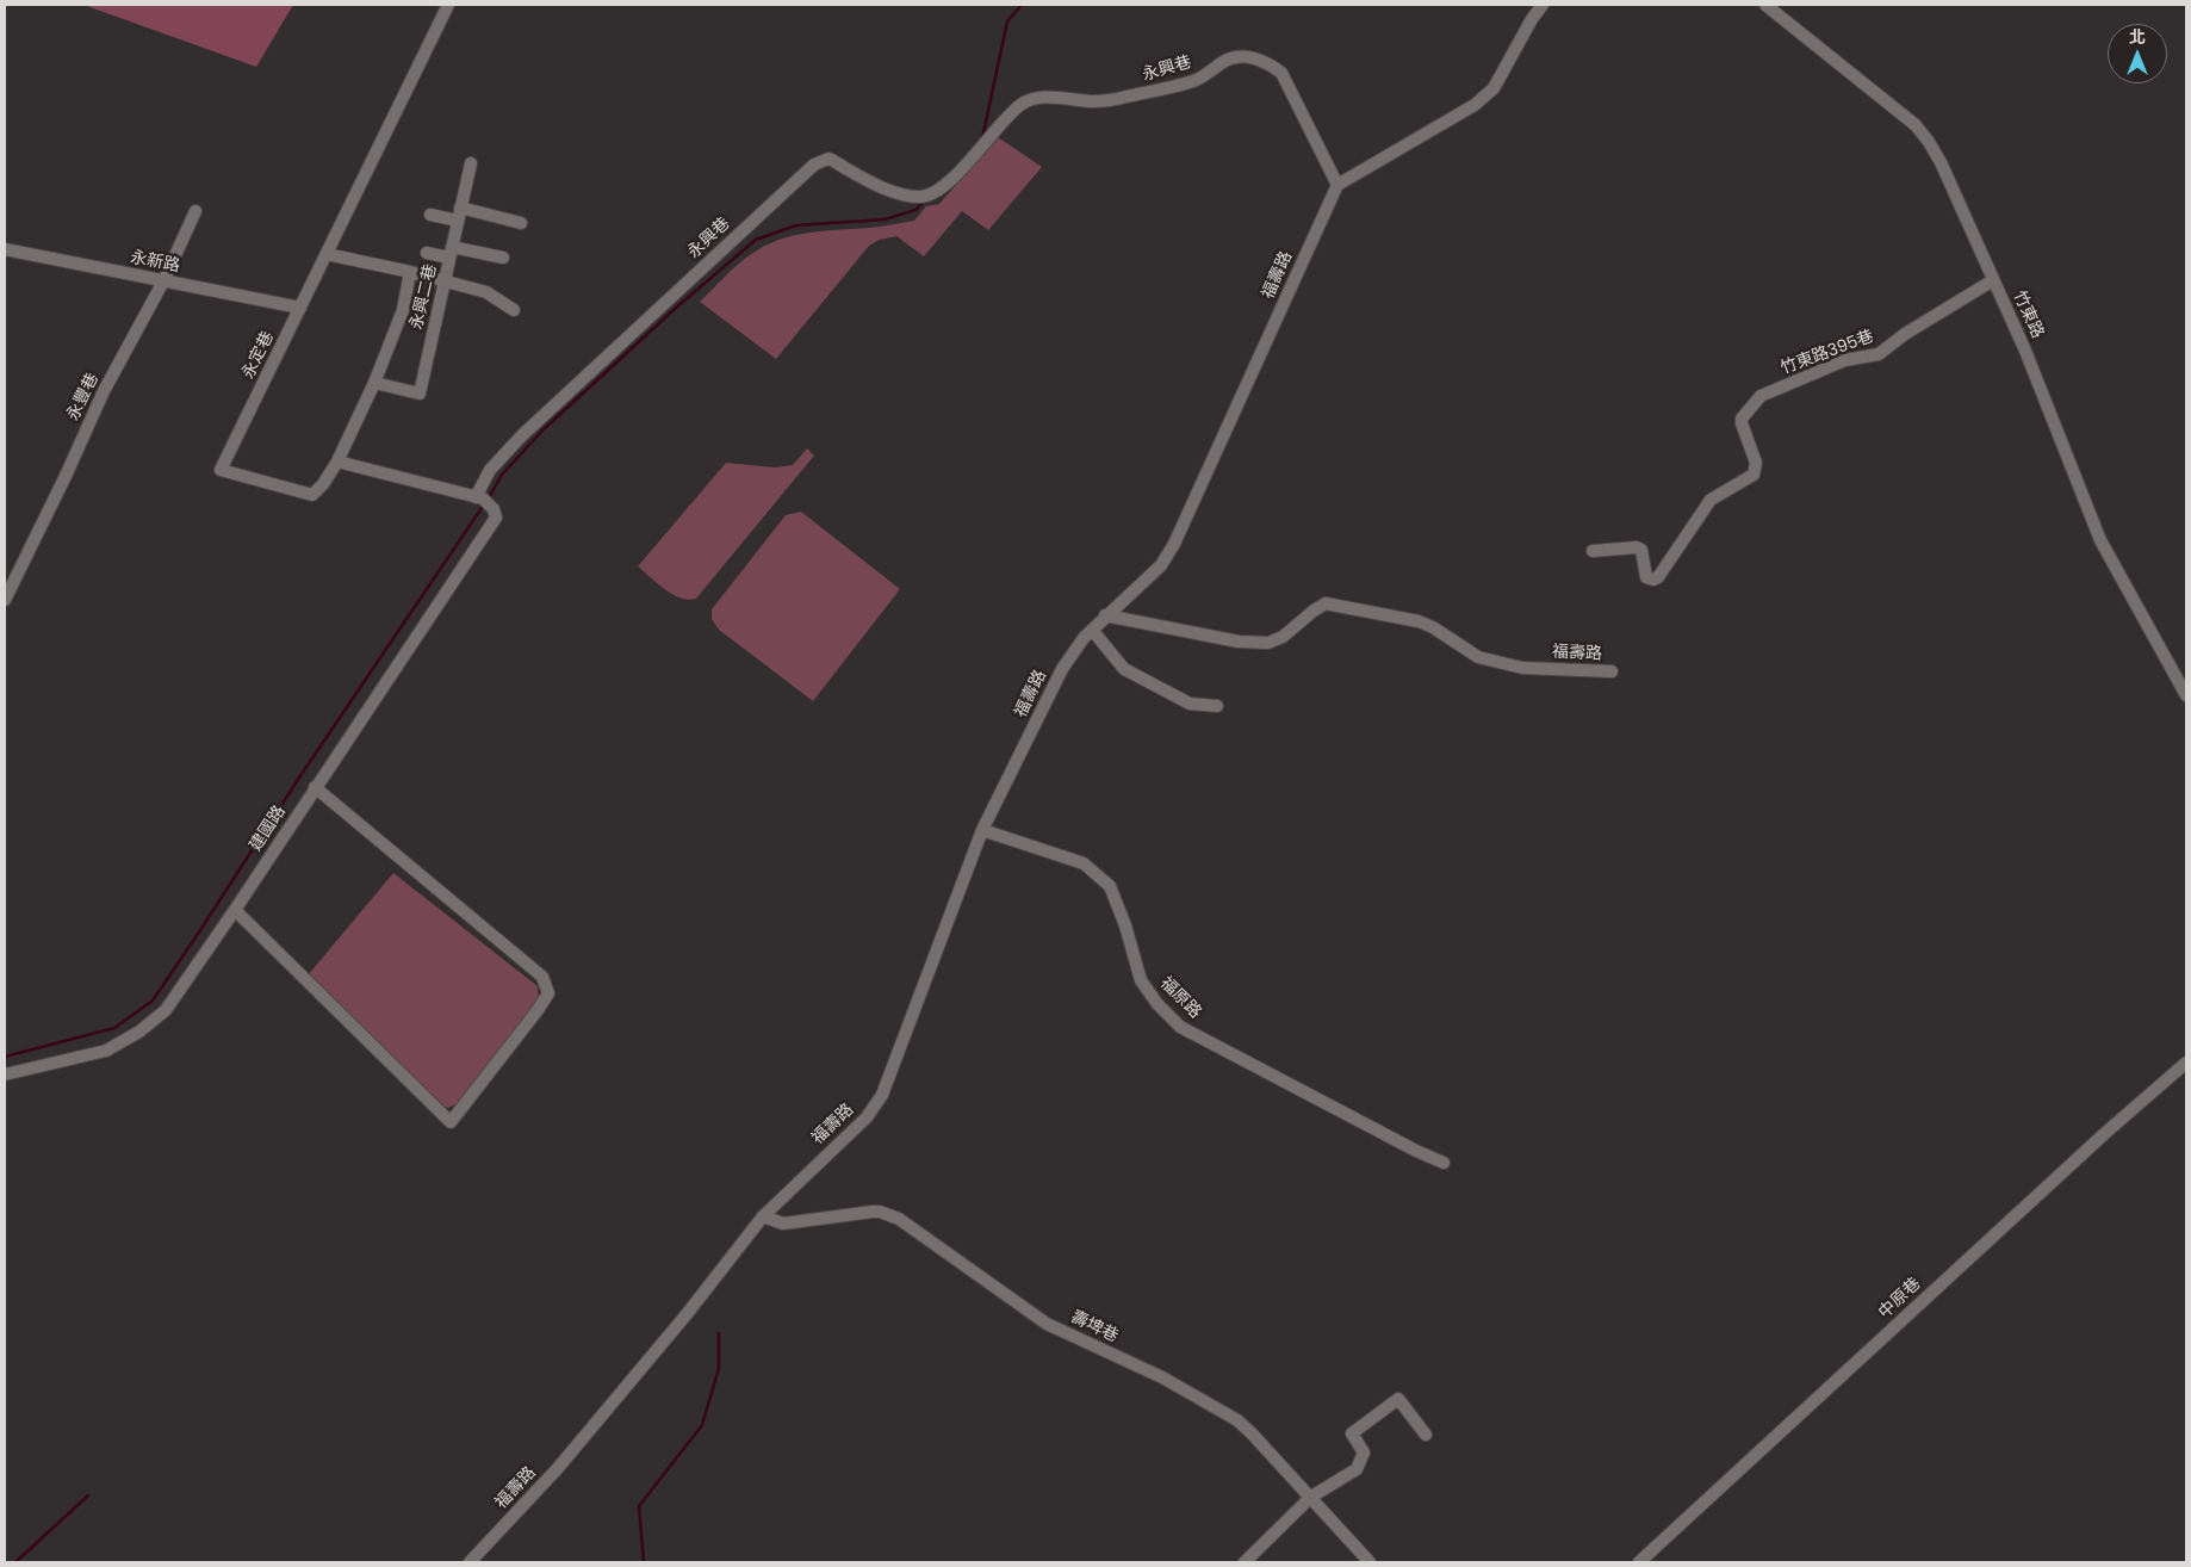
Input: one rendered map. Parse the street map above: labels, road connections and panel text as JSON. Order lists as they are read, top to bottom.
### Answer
{
  "streets": {
    "street": [
      "永興巷",
      "永新路",
      "福壽路",
      "永興二巷",
      "竹東路",
      "竹東路395巷",
      "永定巷",
      "永豐巷",
      "建國路",
      "福原路",
      "中原巷",
      "壽埤巷"
    ]
  },
  "crossings": [
    ["永興巷", "福壽路"],
    ["永興巷", "建國路"],
    ["永新路", "永定巷"],
    ["永新路", "永豐巷"],
    ["福壽路", "福原路"],
    ["福壽路", "壽埤巷"],
    ["竹東路", "竹東路395巷"]
  ],
  "north": "top"
}
